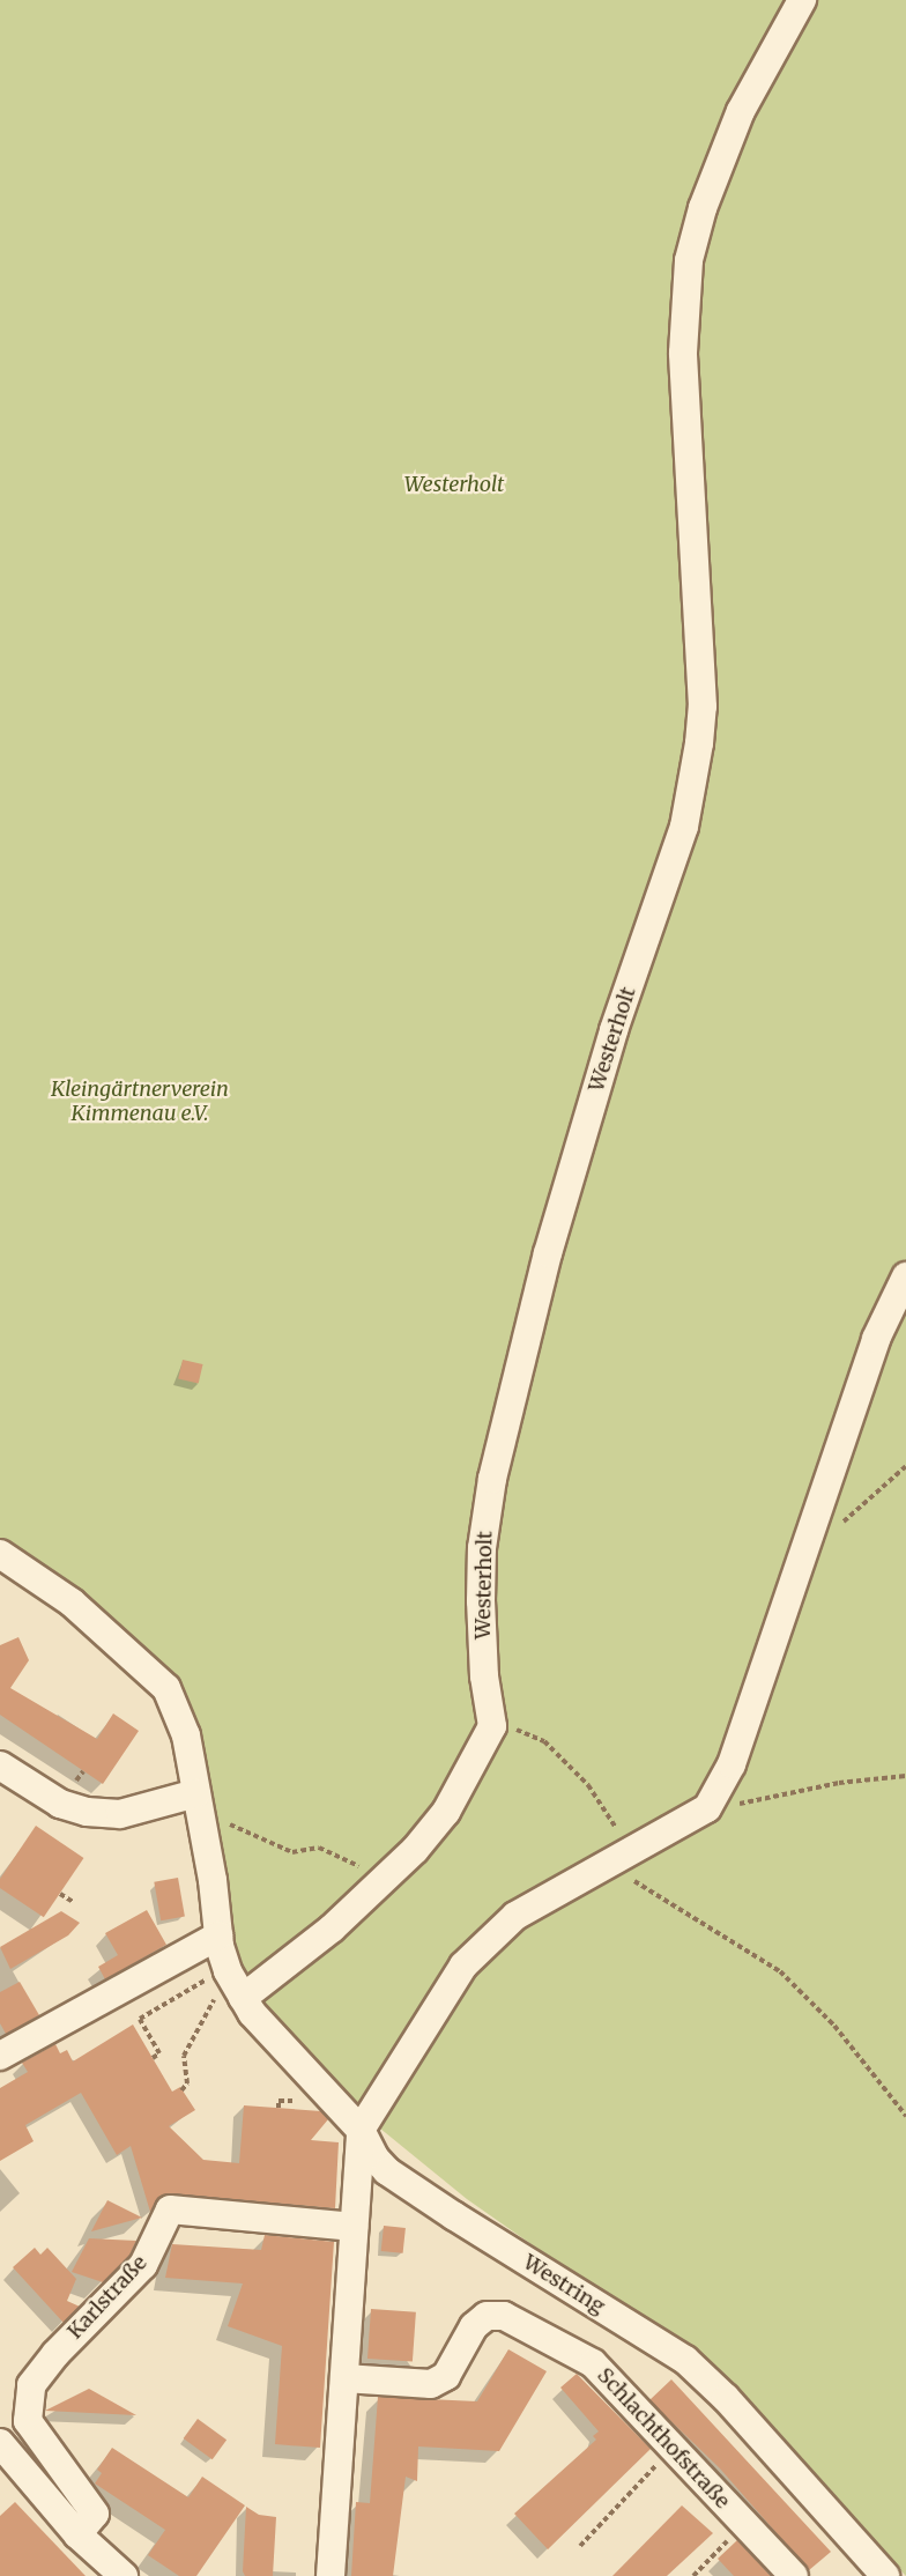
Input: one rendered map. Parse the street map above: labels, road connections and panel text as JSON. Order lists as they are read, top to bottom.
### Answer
{
  "streets": {
    "street": [
      "Westerholt",
      "Westring",
      "Karlstraße",
      "Schlachthofstraße"
    ]
  },
  "parks": ["Westerholt", "Kleingärtnerverein Kimmenau e.V."]
}
